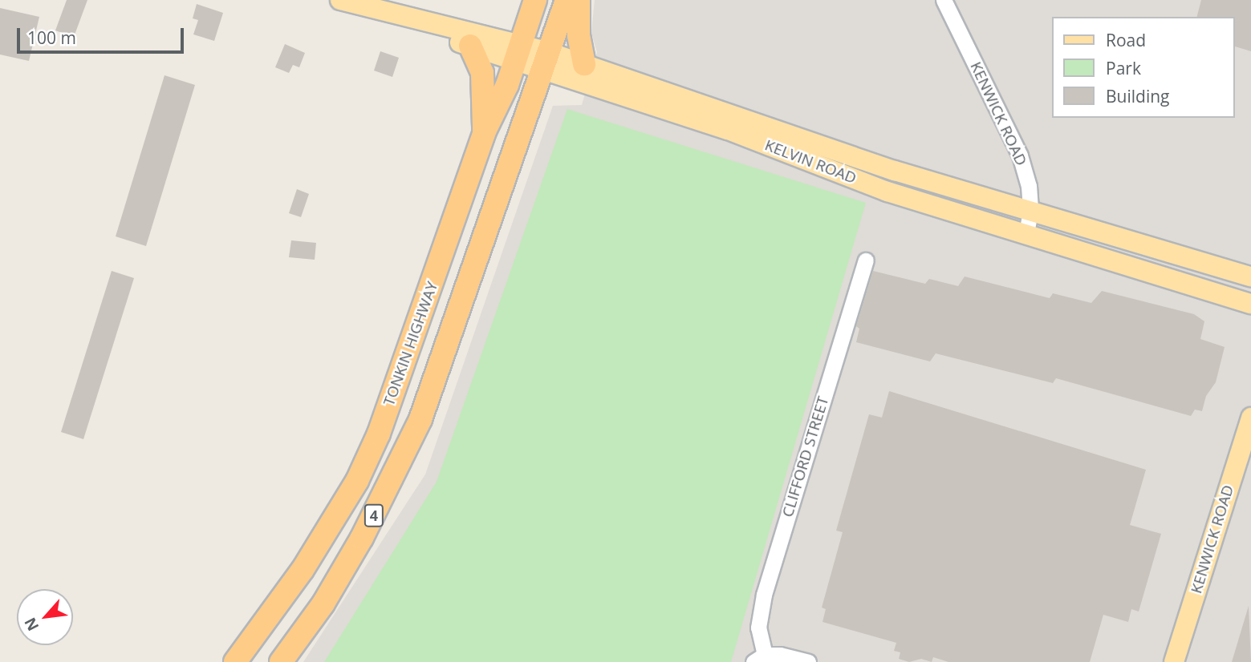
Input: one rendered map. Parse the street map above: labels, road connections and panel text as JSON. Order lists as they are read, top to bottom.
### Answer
{
  "streets": {
    "highway": ["TONKIN HIGHWAY", "4"],
    "main road": ["KENWICK ROAD", "KELVIN ROAD"],
    "street": ["CLIFFORD STREET"]
  },
  "crossings": [
    ["KENWICK ROAD", "KELVIN ROAD"],
    ["KELVIN ROAD", "TONKIN HIGHWAY"]
  ],
  "legend": ["Road", "Park", "Building"],
  "scale_bar": "100 m",
  "north": "bottom left"
}
